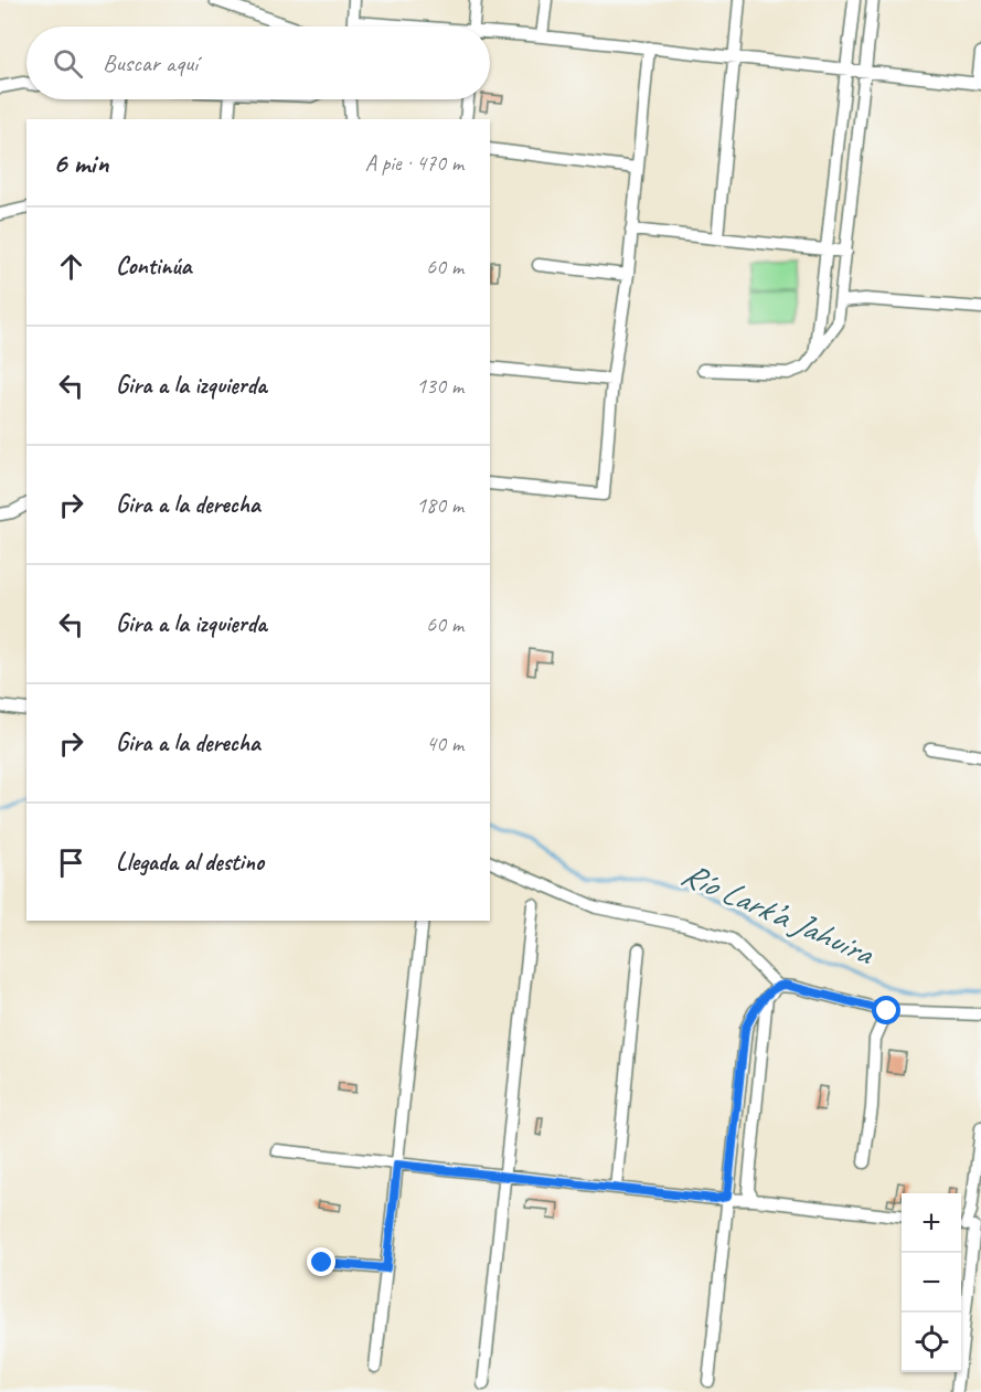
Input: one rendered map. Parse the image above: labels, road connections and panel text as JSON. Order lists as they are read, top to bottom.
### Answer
{
  "water": ["Río Lark’a Jahuira"],
  "page": {
    "search": "Buscar aquí",
    "heading": ["6 min", "A pie · 470 m"],
    "list": [
      ["Continúa", "60 m"],
      ["Gira a la izquierda", "130 m"],
      ["Gira a la derecha", "180 m"],
      ["Gira a la izquierda", "60 m"],
      ["Gira a la derecha", "40 m"],
      "Llegada al destino"
    ],
    "map_buttons": ["+", "−"]
  }
}
